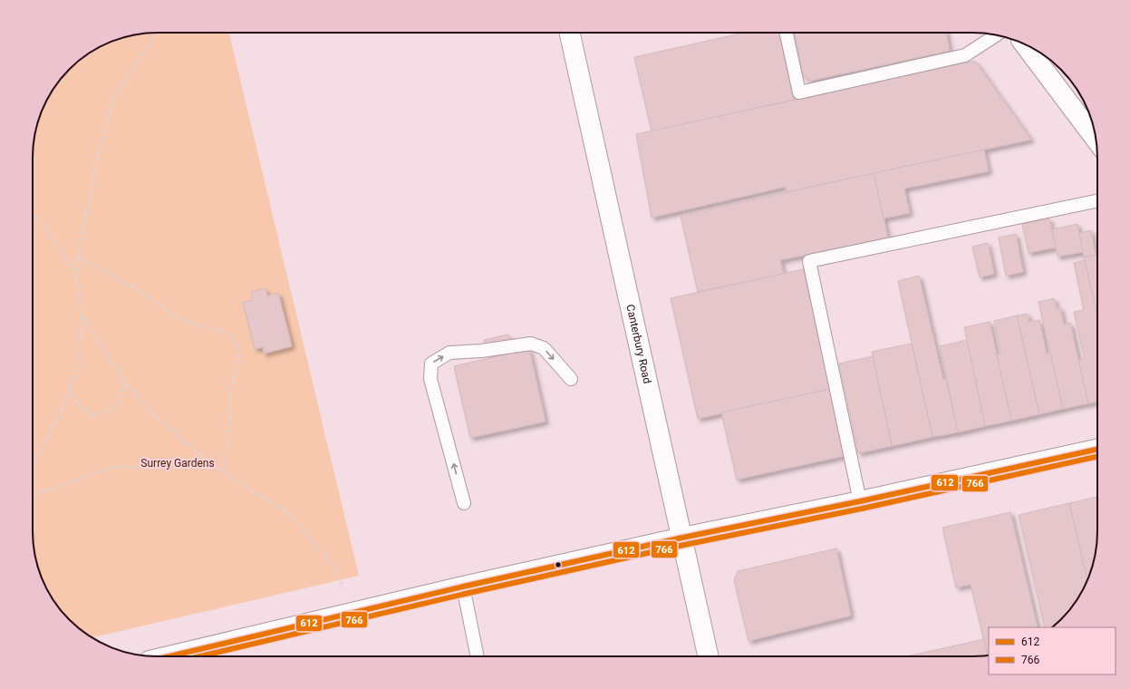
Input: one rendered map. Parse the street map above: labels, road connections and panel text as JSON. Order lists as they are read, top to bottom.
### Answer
{
  "streets": {
    "main road": ["Canterbury Road"]
  },
  "parks": ["Surrey Gardens"],
  "lines": ["transit line 612", "transit line 766"],
  "legend": ["612", "766"]
}
